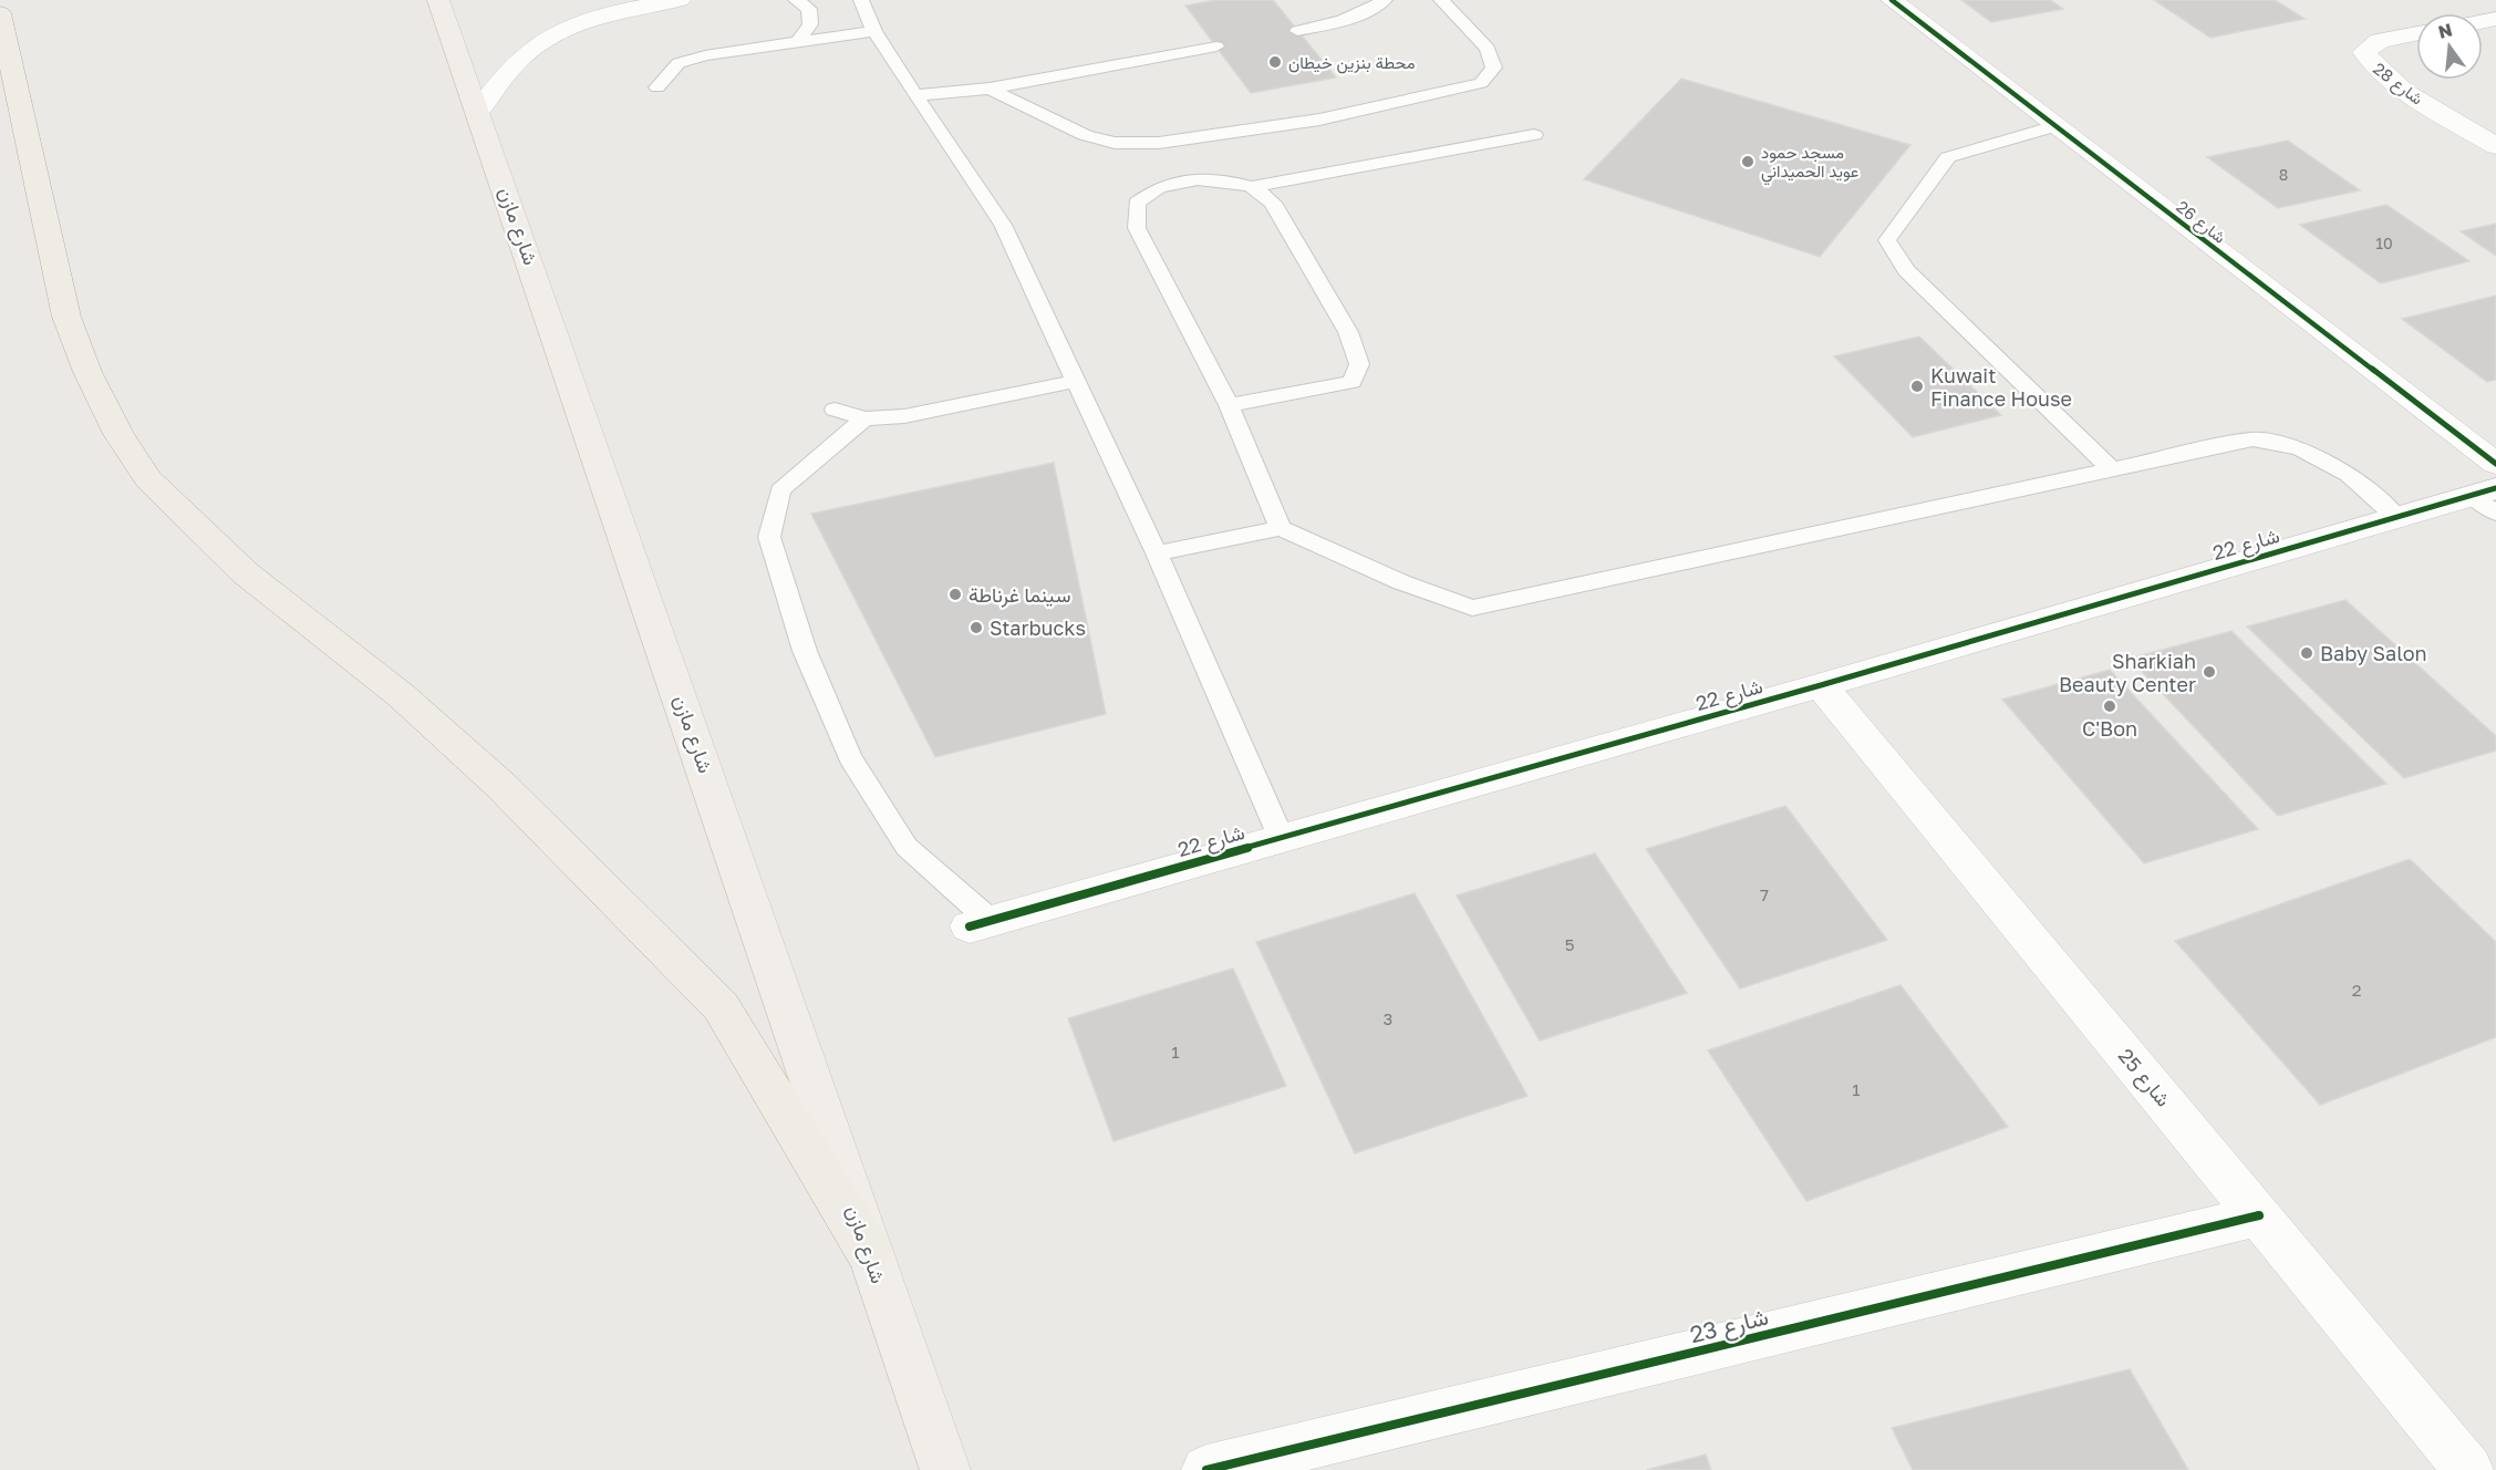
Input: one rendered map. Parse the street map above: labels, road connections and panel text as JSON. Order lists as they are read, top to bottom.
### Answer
{
  "streets": {
    "main road": ["شارع مازن"],
    "street": [
      "شارع 28",
      "شارع 26",
      "شارع 22",
      "شارع 25",
      "شارع 23"
    ]
  },
  "crossings": [
    ["شارع 22", "شارع 25"],
    ["شارع 25", "شارع 23"]
  ],
  "places": [
    "محطة بنزين خيطان",
    "مسجد حمود عويد الحميداني",
    "Kuwait Finance House",
    "سينما غرناطة",
    "Starbucks",
    "Baby Salon",
    "Sharkiah Beauty Center",
    "C'Bon"
  ],
  "house_numbers": [
    "8",
    "10",
    "7",
    "5",
    "2",
    "3",
    "1",
    "1"
  ],
  "north": "top"
}
